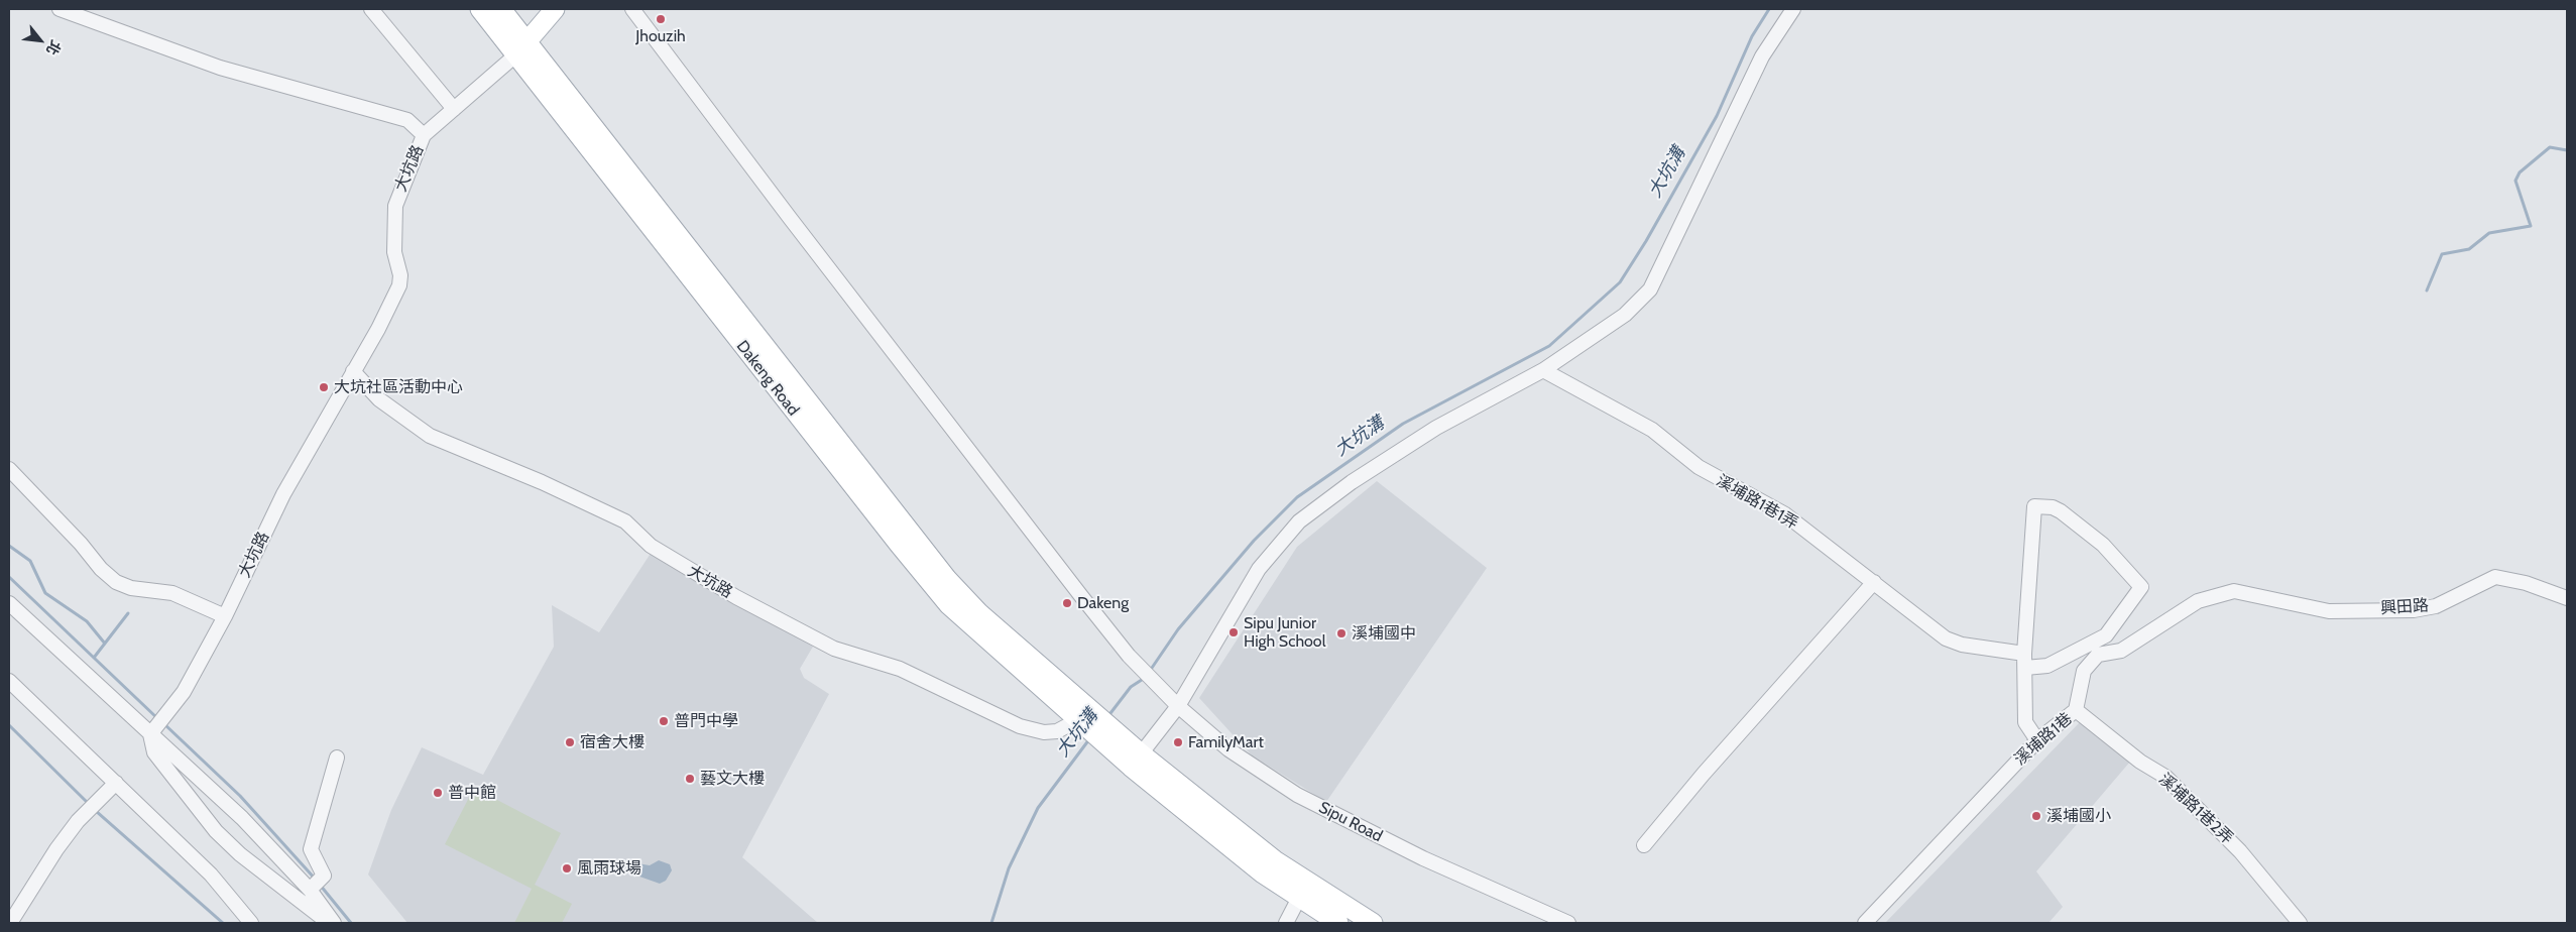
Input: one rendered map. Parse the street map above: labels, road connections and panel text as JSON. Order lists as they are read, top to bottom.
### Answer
{
  "streets": {
    "main road": ["大坑路", "Dakeng Road"],
    "street": [
      "溪埔路1巷1弄",
      "興田路",
      "溪埔路1巷",
      "溪埔路1巷2弄",
      "Sipu Road"
    ]
  },
  "crossings": [
    ["大坑路", "Dakeng Road"],
    ["溪埔路1巷1弄", "溪埔路1巷"],
    ["興田路", "溪埔路1巷"],
    ["溪埔路1巷", "溪埔路1巷2弄"]
  ],
  "water": ["大坑溝"],
  "places": [
    "Jhouzih",
    "大坑社區活動中心",
    "Dakeng",
    "Sipu Junior High School",
    "溪埔國中",
    "普門中學",
    "宿舍大樓",
    "FamilyMart",
    "藝文大樓",
    "普中館",
    "溪埔國小",
    "風雨球場"
  ],
  "north": "bottom right"
}
